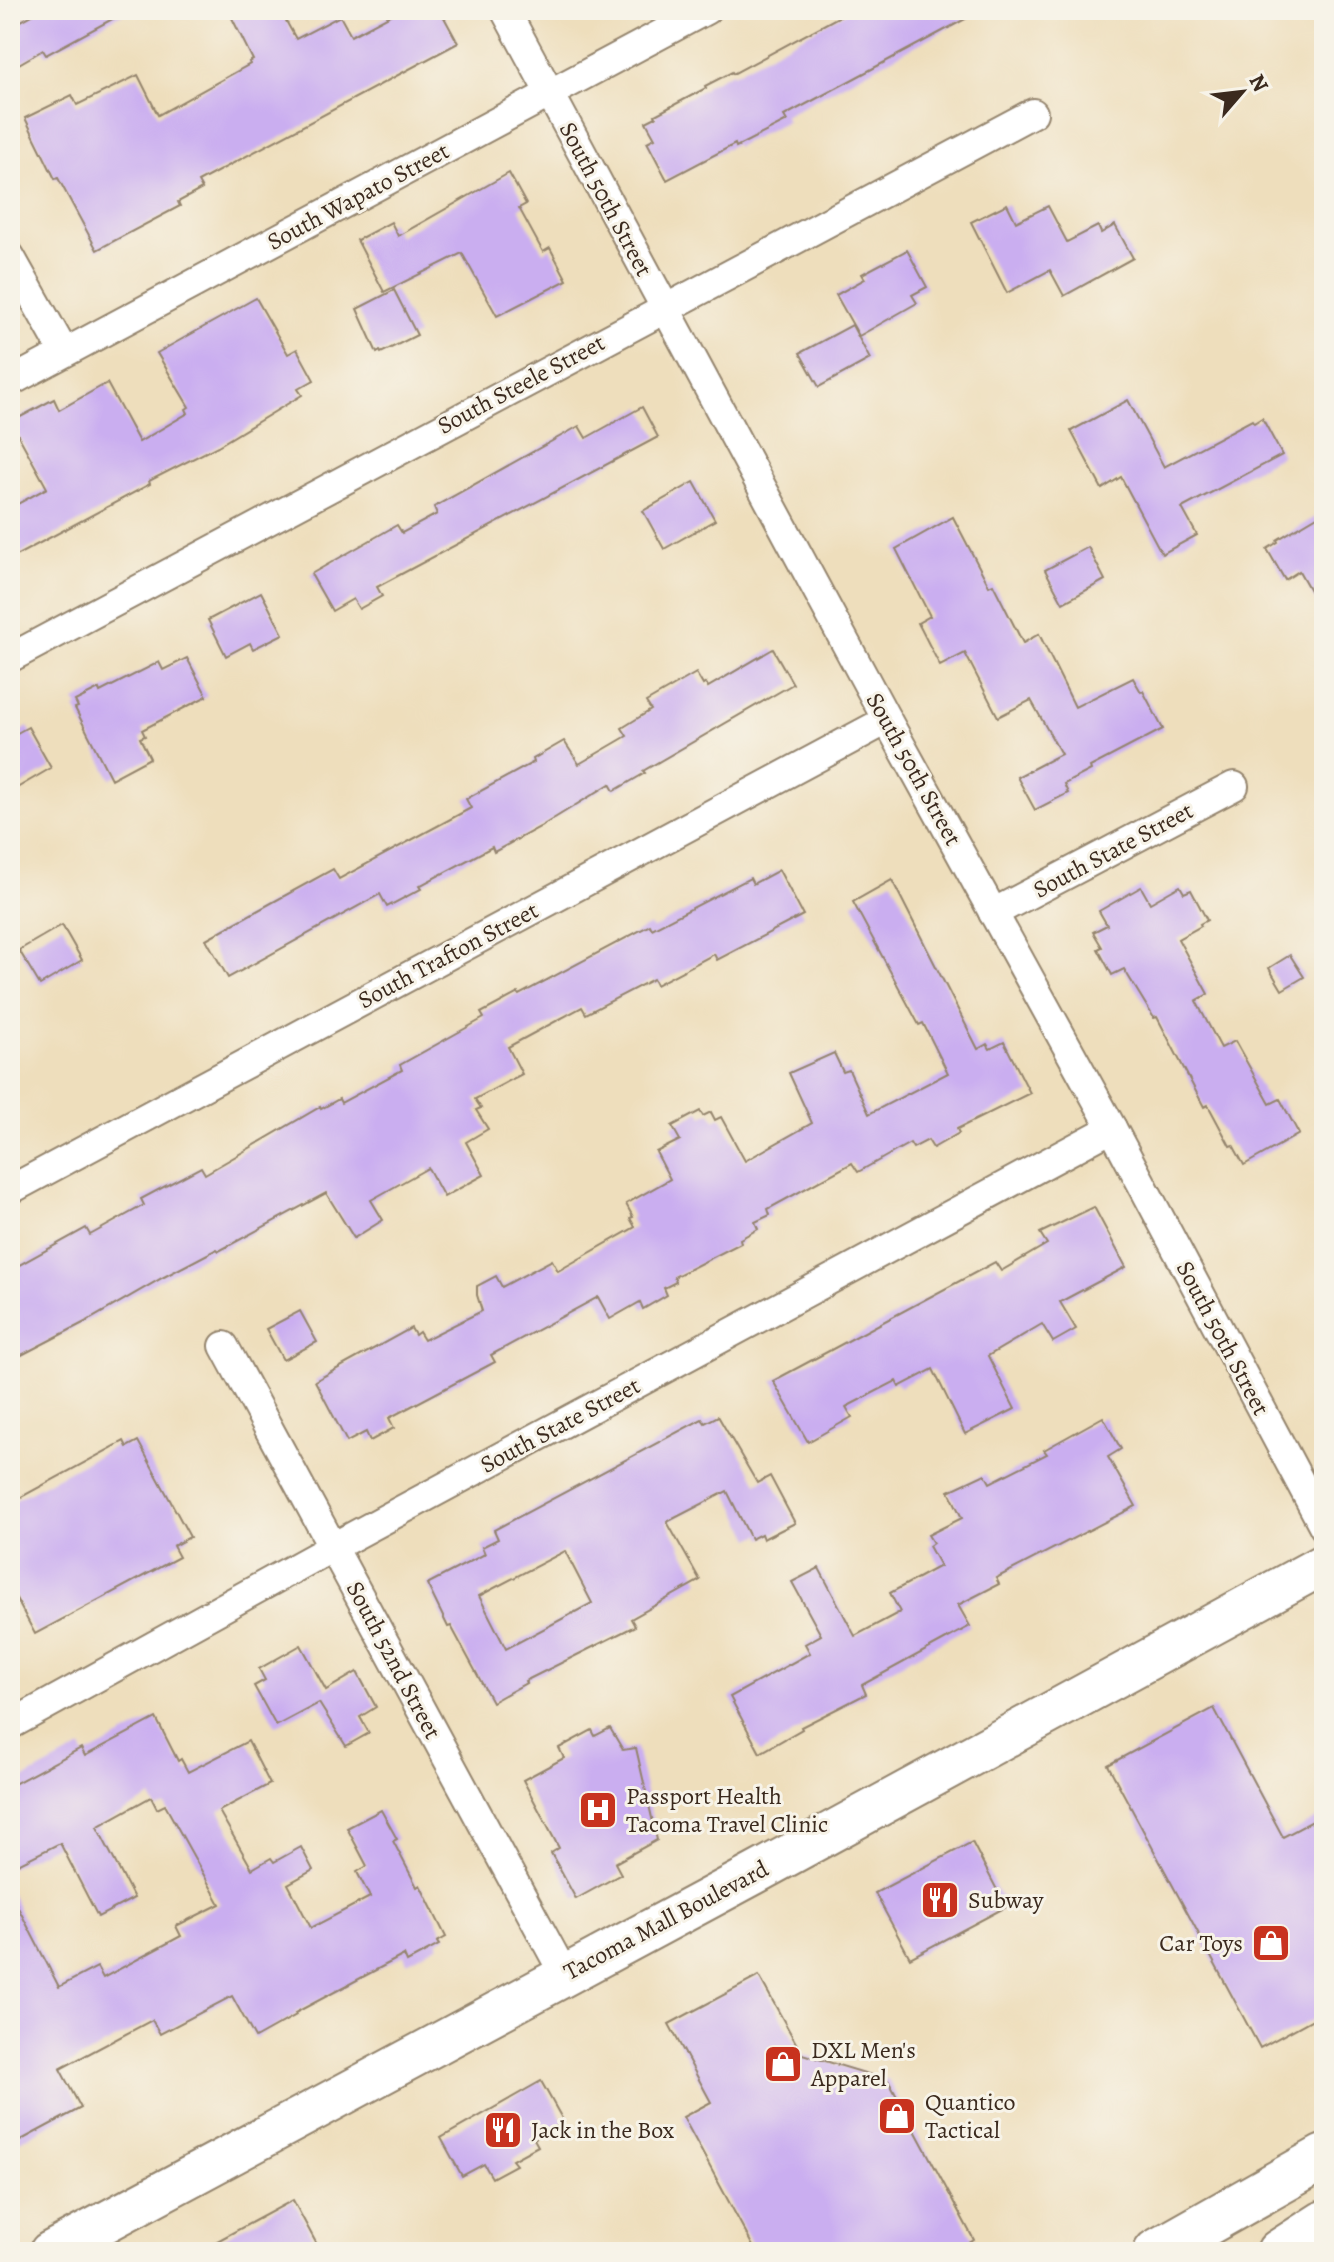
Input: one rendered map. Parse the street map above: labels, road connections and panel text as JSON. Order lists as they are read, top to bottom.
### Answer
{
  "streets": {
    "main road": ["Tacoma Mall Boulevard"],
    "street": [
      "South Wapato Street",
      "South 50th Street",
      "South Steele Street",
      "South State Street",
      "South Trafton Street",
      "South 52nd Street"
    ]
  },
  "crossings": [
    ["South Wapato Street", "South 50th Street"],
    ["South 50th Street", "South Steele Street"],
    ["South 50th Street", "South State Street"],
    ["South 50th Street", "South Trafton Street"],
    ["South State Street", "South 52nd Street"],
    ["South 52nd Street", "Tacoma Mall Boulevard"]
  ],
  "places": {
    "hospital": ["Passport Health Tacoma Travel Clinic"],
    "restaurant": ["Subway", "Jack in the Box"],
    "shop": ["Car Toys", "DXL Men's Apparel", "Quantico Tactical"]
  },
  "north": "top right"
}
